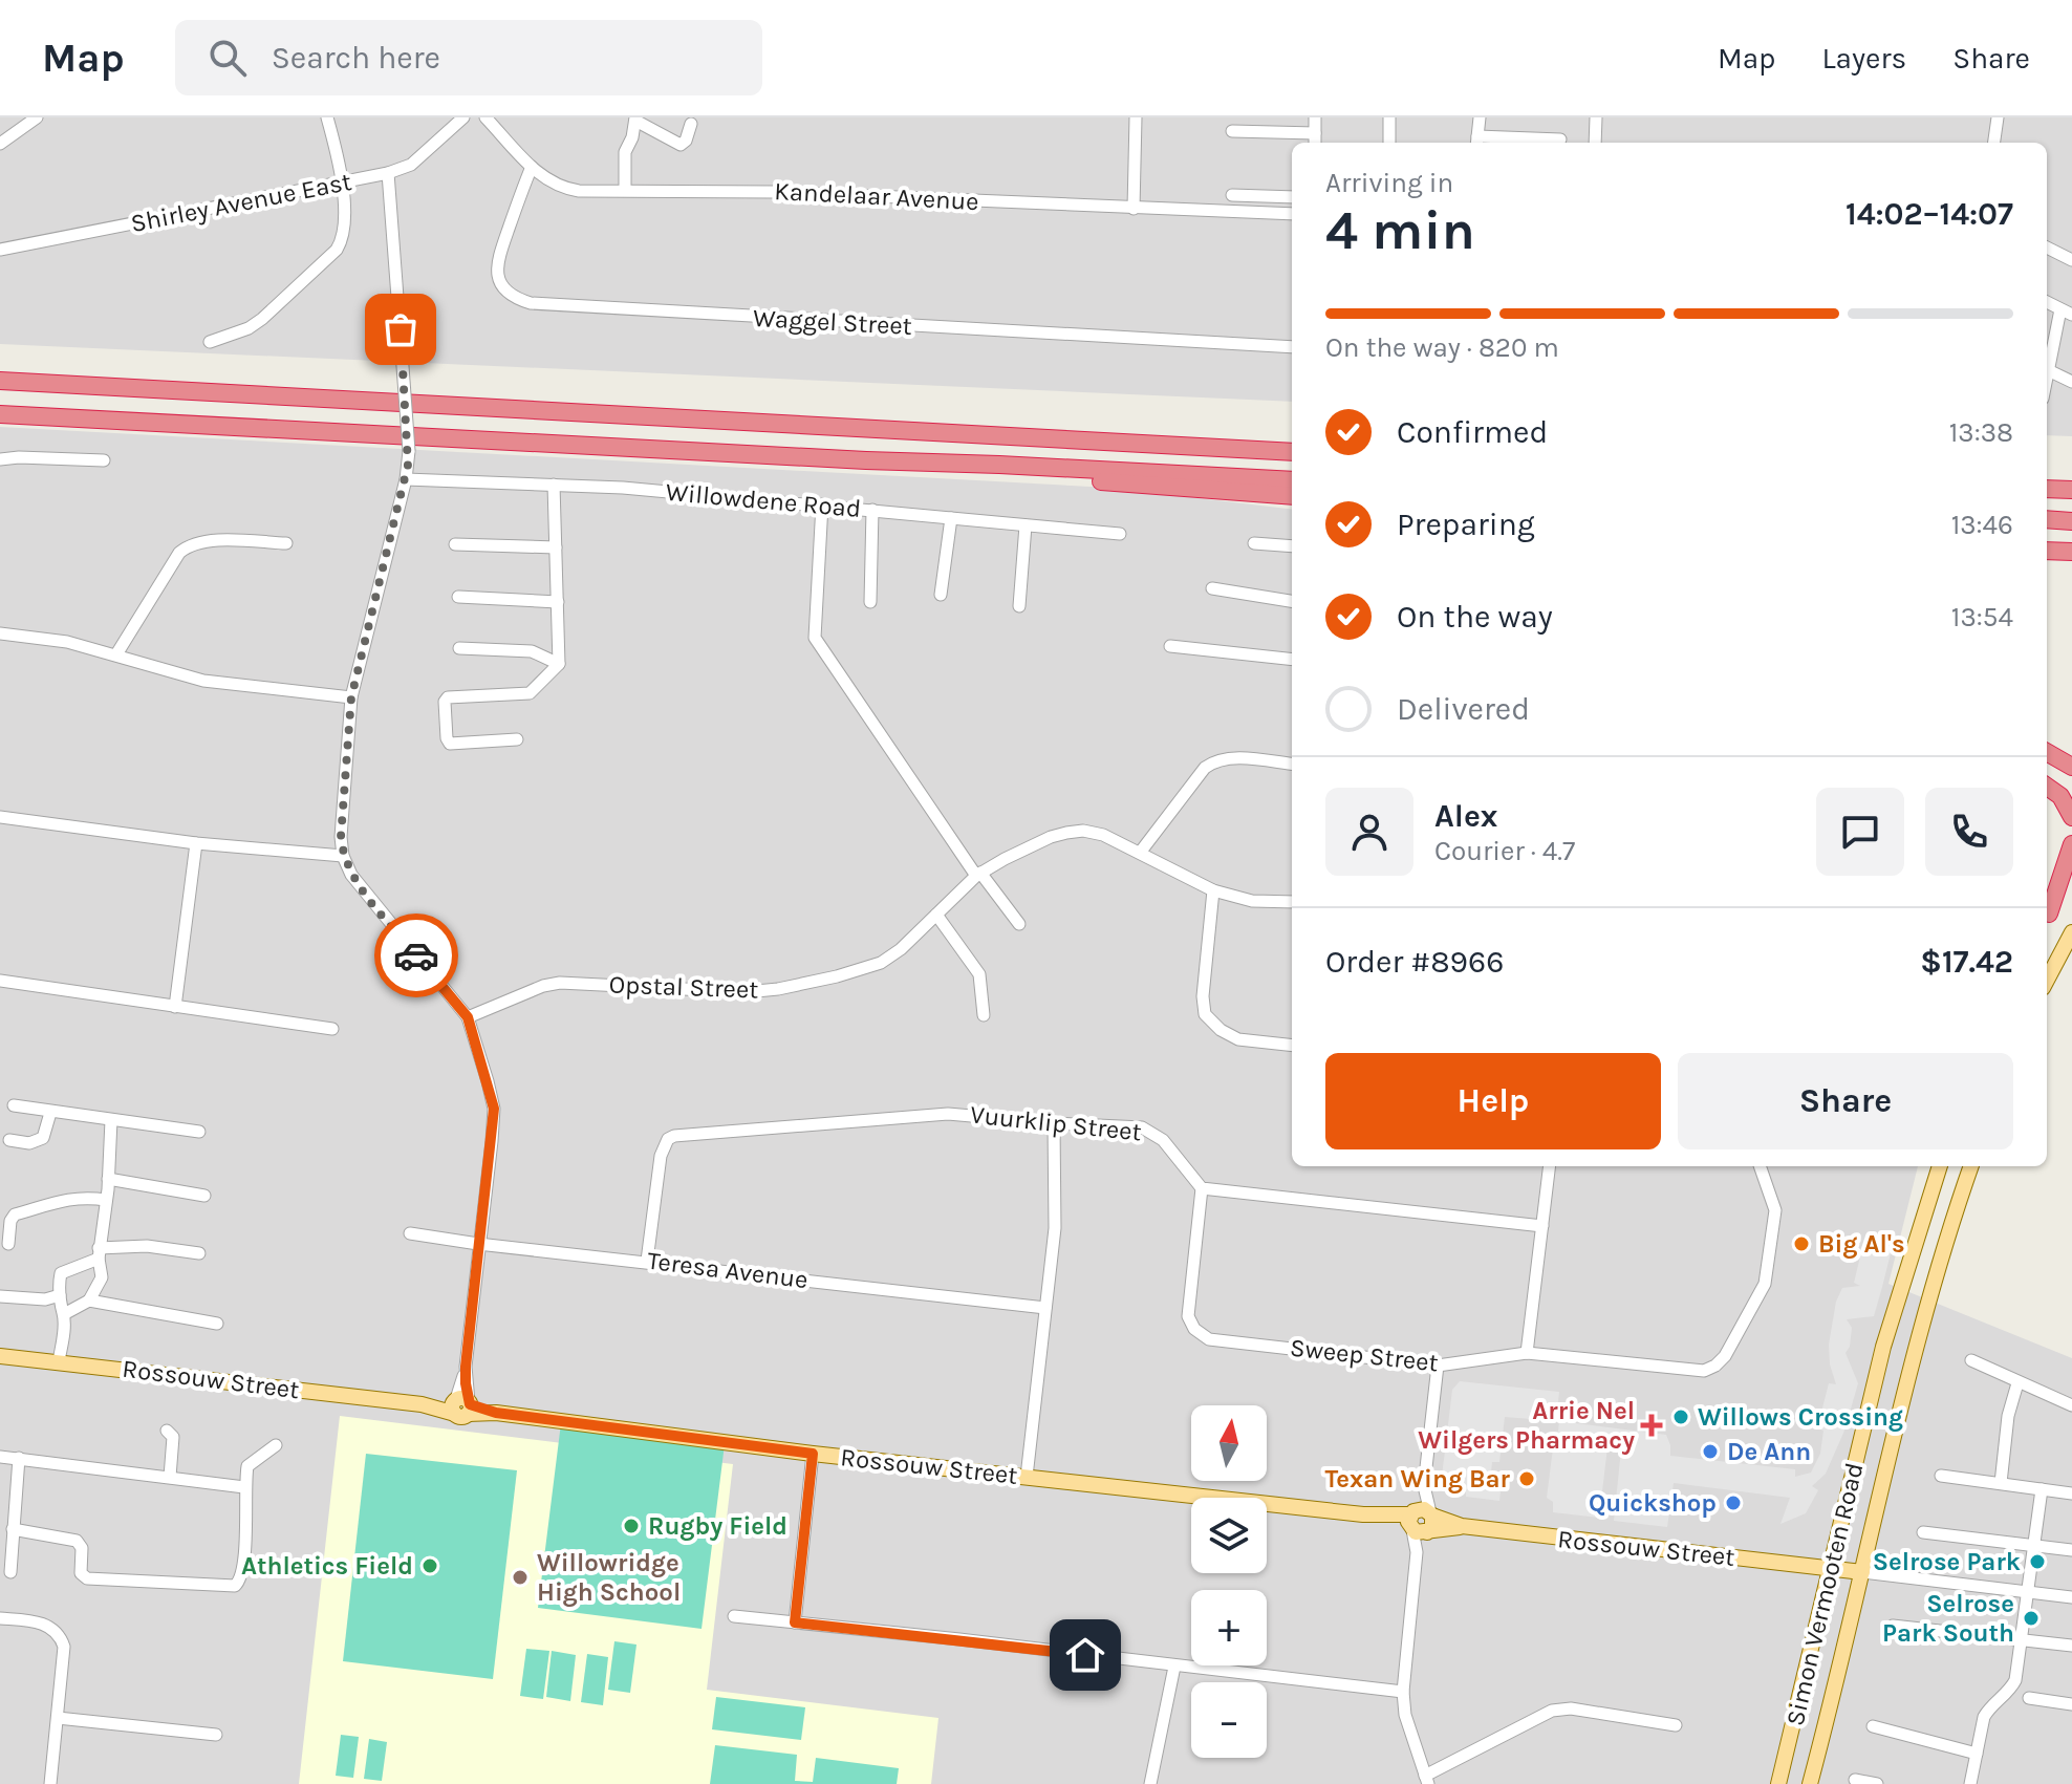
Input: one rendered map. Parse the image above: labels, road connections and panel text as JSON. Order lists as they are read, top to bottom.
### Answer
{
  "streets": {
    "main road": ["Rossouw Street", "Simon Vermooten Road"],
    "street": [
      "Kandelaar Avenue",
      "Shirley Avenue East",
      "Waggel Street",
      "Willowdene Road",
      "Opstal Street",
      "Vuurklip Street",
      "Teresa Avenue",
      "Sweep Street"
    ]
  },
  "crossings": [
    ["Kandelaar Avenue", "Waggel Street"],
    ["Vuurklip Street", "Teresa Avenue"],
    ["Vuurklip Street", "Sweep Street"],
    ["Rossouw Street", "Simon Vermooten Road"]
  ],
  "places": {
    "other": [
      "Big Al's",
      "Willows Crossing",
      "De Ann",
      "Texan Wing Bar",
      "Quickshop",
      "Rugby Field",
      "Selrose Park",
      "Athletics Field",
      "Willowridge High School",
      "Selrose Park South"
    ],
    "health": ["Arrie Nel Wilgers Pharmacy"]
  },
  "north": "top",
  "page": {
    "header": "Map",
    "search": "Search here",
    "nav": ["Map", "Layers", "Share"],
    "heading": ["4 min", "Arriving in", "14:02–14:07"],
    "panel": [
      "Alex",
      "Courier · 4.7",
      "Order #8966",
      "$17.42"
    ],
    "bar": "On the way · 820 m",
    "list": [
      ["Confirmed", "13:38"],
      ["Preparing", "13:46"],
      ["On the way", "13:54"],
      "Delivered"
    ],
    "buttons": ["Help", "Share"],
    "map_buttons": ["+", "−"]
  }
}
